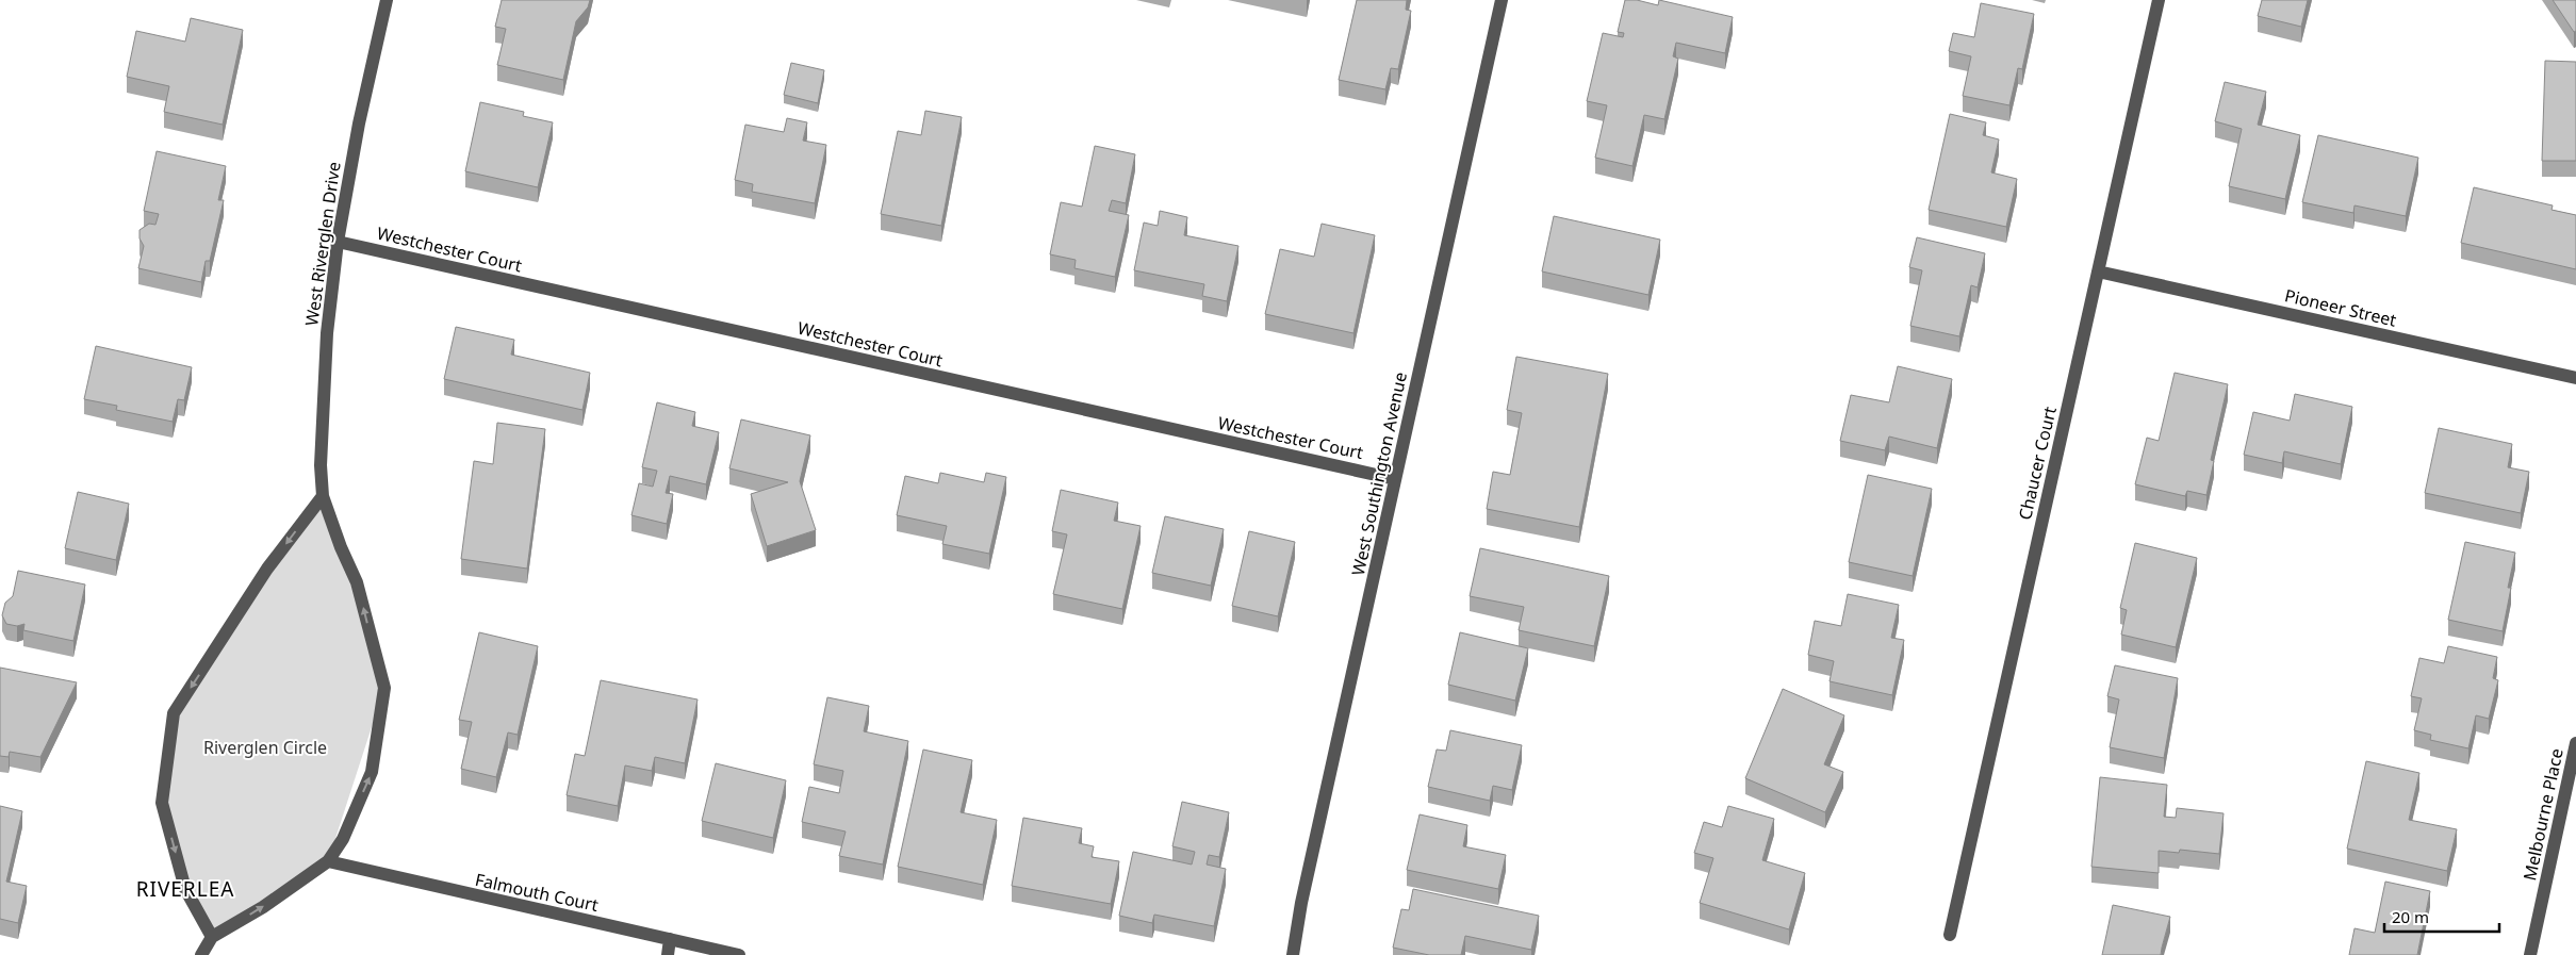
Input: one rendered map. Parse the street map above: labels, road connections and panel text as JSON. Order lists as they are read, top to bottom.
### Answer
{
  "streets": {
    "street": [
      "West Riverglen Drive",
      "Westchester Court",
      "Pioneer Street",
      "Chaucer Court",
      "West Southington Avenue",
      "Melbourne Place",
      "Falmouth Court"
    ]
  },
  "crossings": [
    ["West Riverglen Drive", "Westchester Court"],
    ["West Riverglen Drive", "Falmouth Court"],
    ["Westchester Court", "West Southington Avenue"],
    ["Pioneer Street", "Chaucer Court"]
  ],
  "districts": ["RIVERLEA"],
  "parks": ["Riverglen Circle"],
  "scale_bar": "20 m"
}
